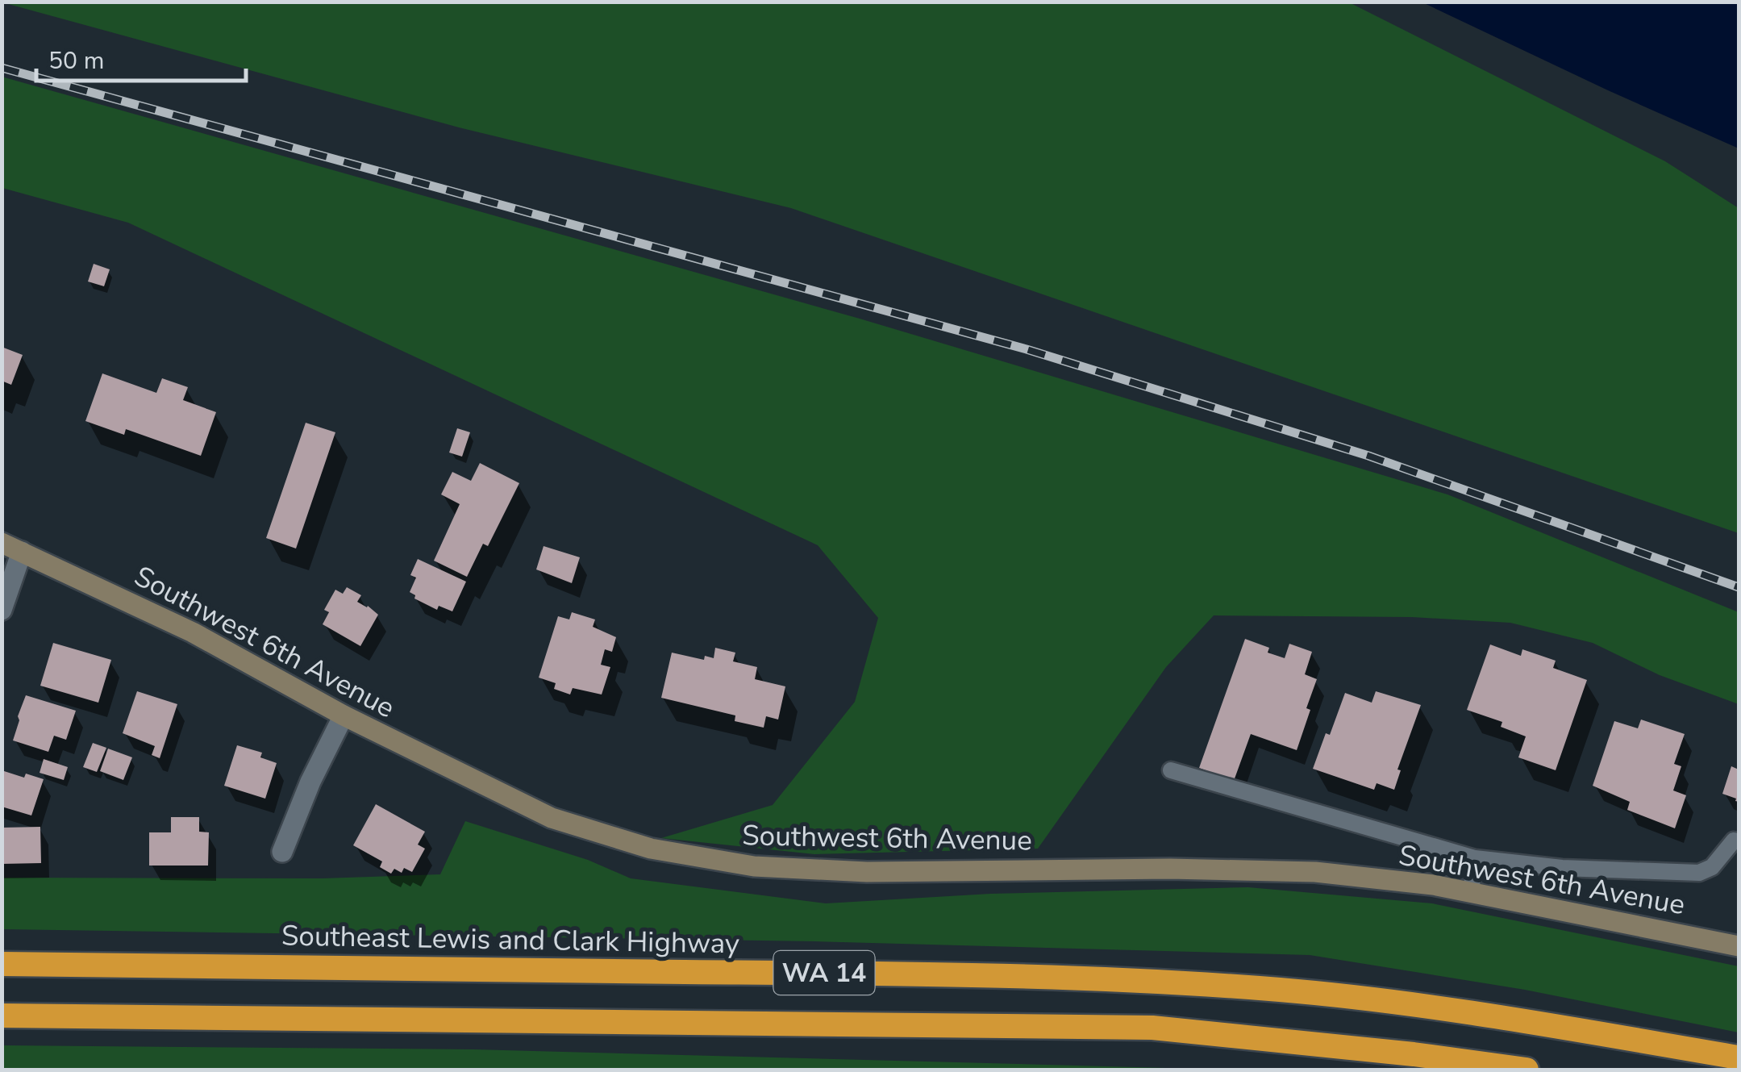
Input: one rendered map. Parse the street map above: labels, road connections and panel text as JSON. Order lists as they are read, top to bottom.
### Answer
{
  "streets": {
    "highway": ["Southeast Lewis and Clark Highway", "WA 14"],
    "street": ["Southwest 6th Avenue"]
  },
  "scale_bar": "50 m"
}
